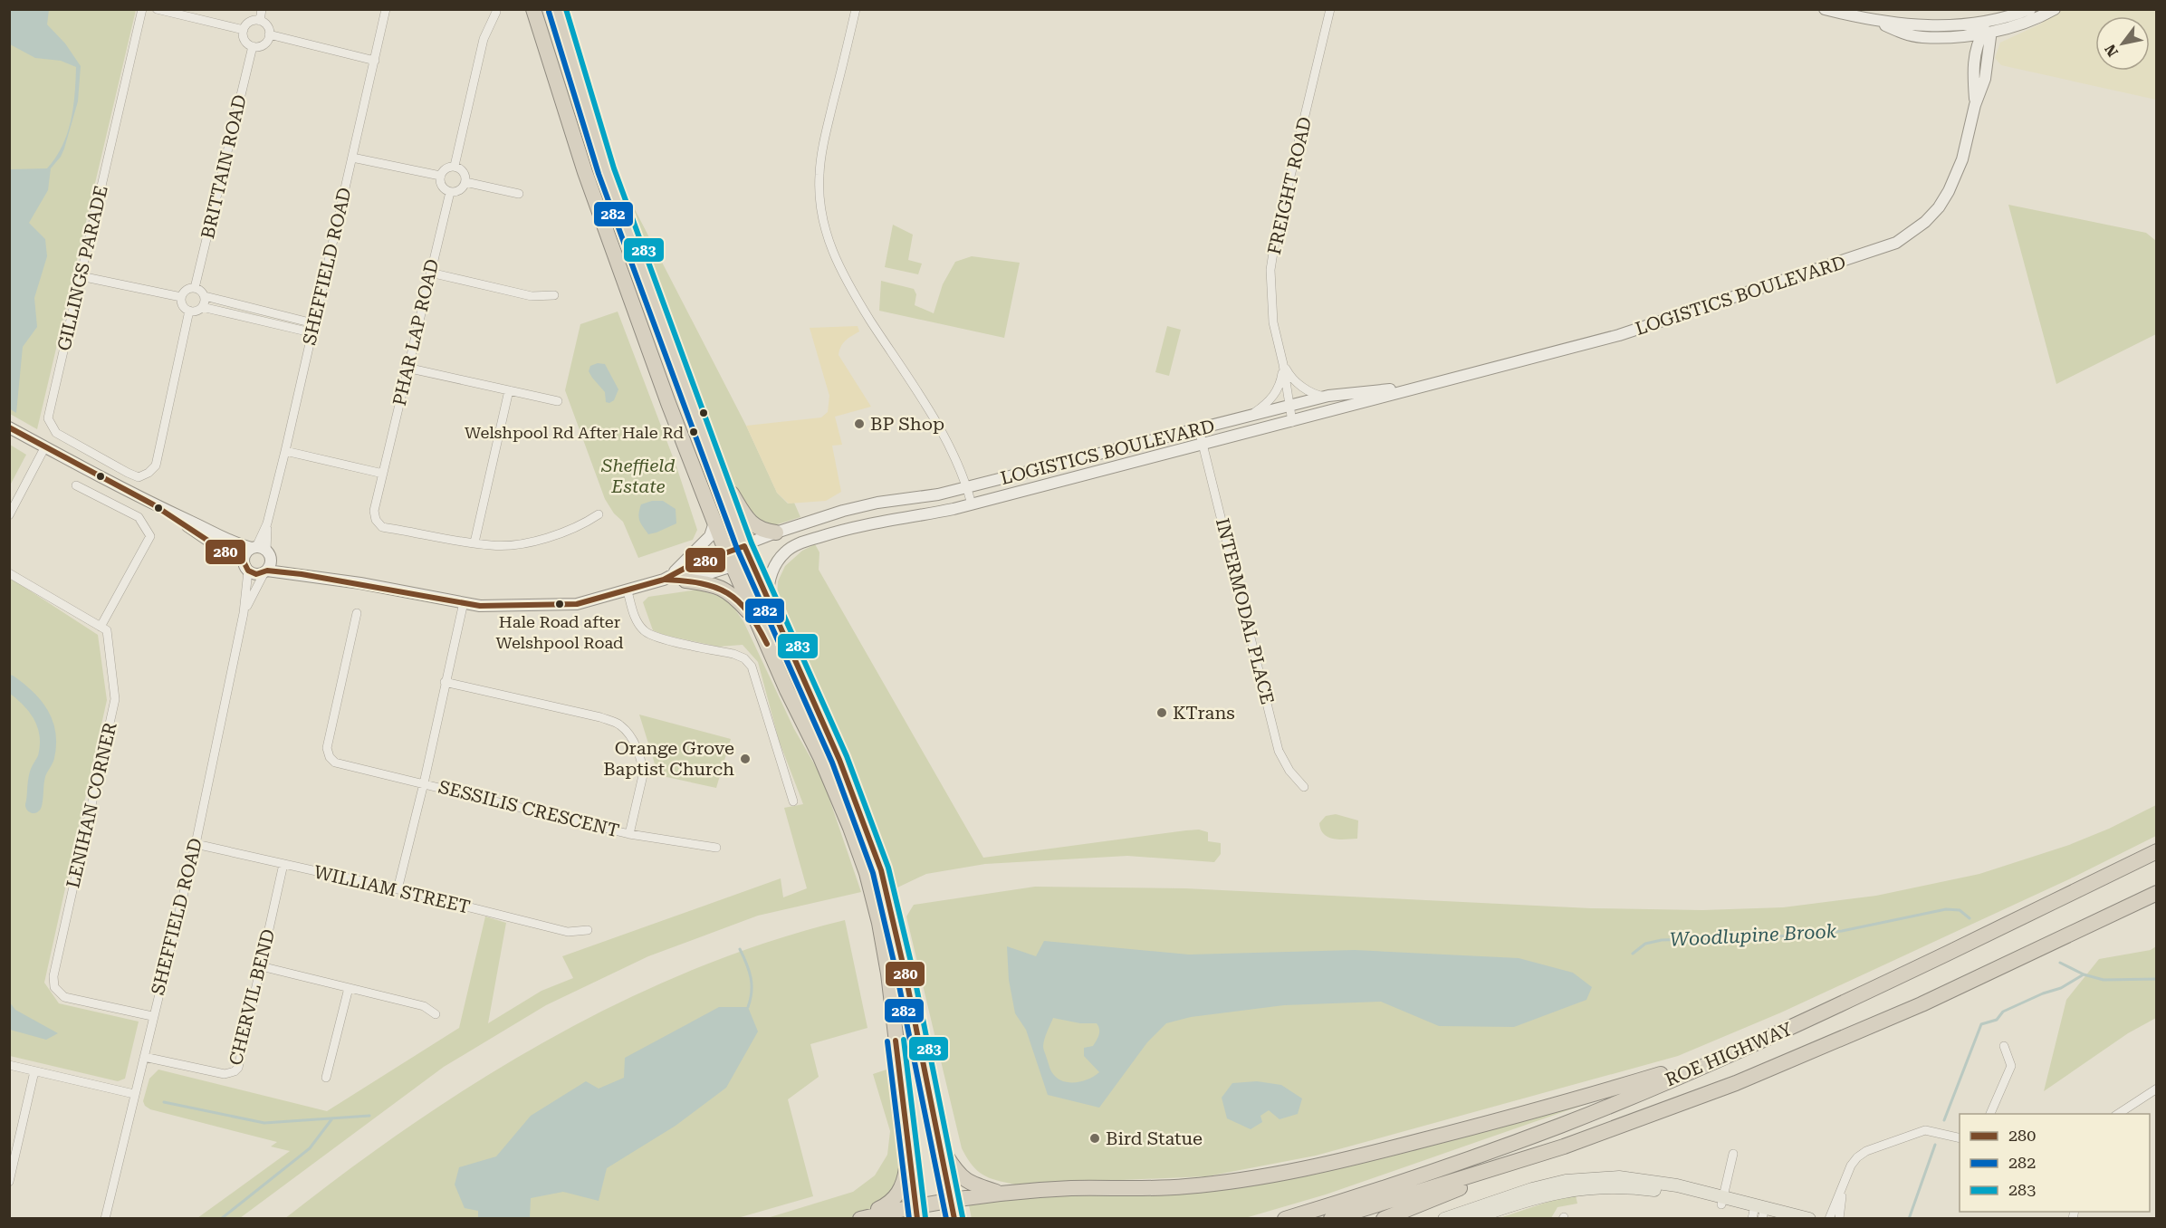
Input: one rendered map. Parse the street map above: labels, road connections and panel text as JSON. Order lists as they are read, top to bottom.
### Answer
{
  "streets": {
    "highway": ["ROE HIGHWAY"],
    "street": [
      "BRITTAIN ROAD",
      "FREIGHT ROAD",
      "SHEFFIELD ROAD",
      "GILLINGS PARADE",
      "LOGISTICS BOULEVARD",
      "PHAR LAP ROAD",
      "INTERMODAL PLACE",
      "LENIHAN CORNER",
      "SESSILIS CRESCENT",
      "WILLIAM STREET",
      "CHERVIL BEND"
    ]
  },
  "crossings": [
    ["BRITTAIN ROAD", "GILLINGS PARADE"],
    ["FREIGHT ROAD", "LOGISTICS BOULEVARD"],
    ["SHEFFIELD ROAD", "LENIHAN CORNER"],
    ["SHEFFIELD ROAD", "WILLIAM STREET"],
    ["SHEFFIELD ROAD", "CHERVIL BEND"],
    ["LOGISTICS BOULEVARD", "INTERMODAL PLACE"],
    ["WILLIAM STREET", "CHERVIL BEND"]
  ],
  "water": ["Woodlupine Brook"],
  "parks": ["Sheffield Estate"],
  "places": [
    "BP Shop",
    "Welshpool Rd After Hale Rd",
    "Hale Road after Welshpool Road",
    "KTrans",
    "Orange Grove Baptist Church",
    "Bird Statue"
  ],
  "lines": ["transit line 283", "transit line 282", "transit line 280"],
  "legend": ["280", "282", "283"],
  "north": "bottom left"
}
